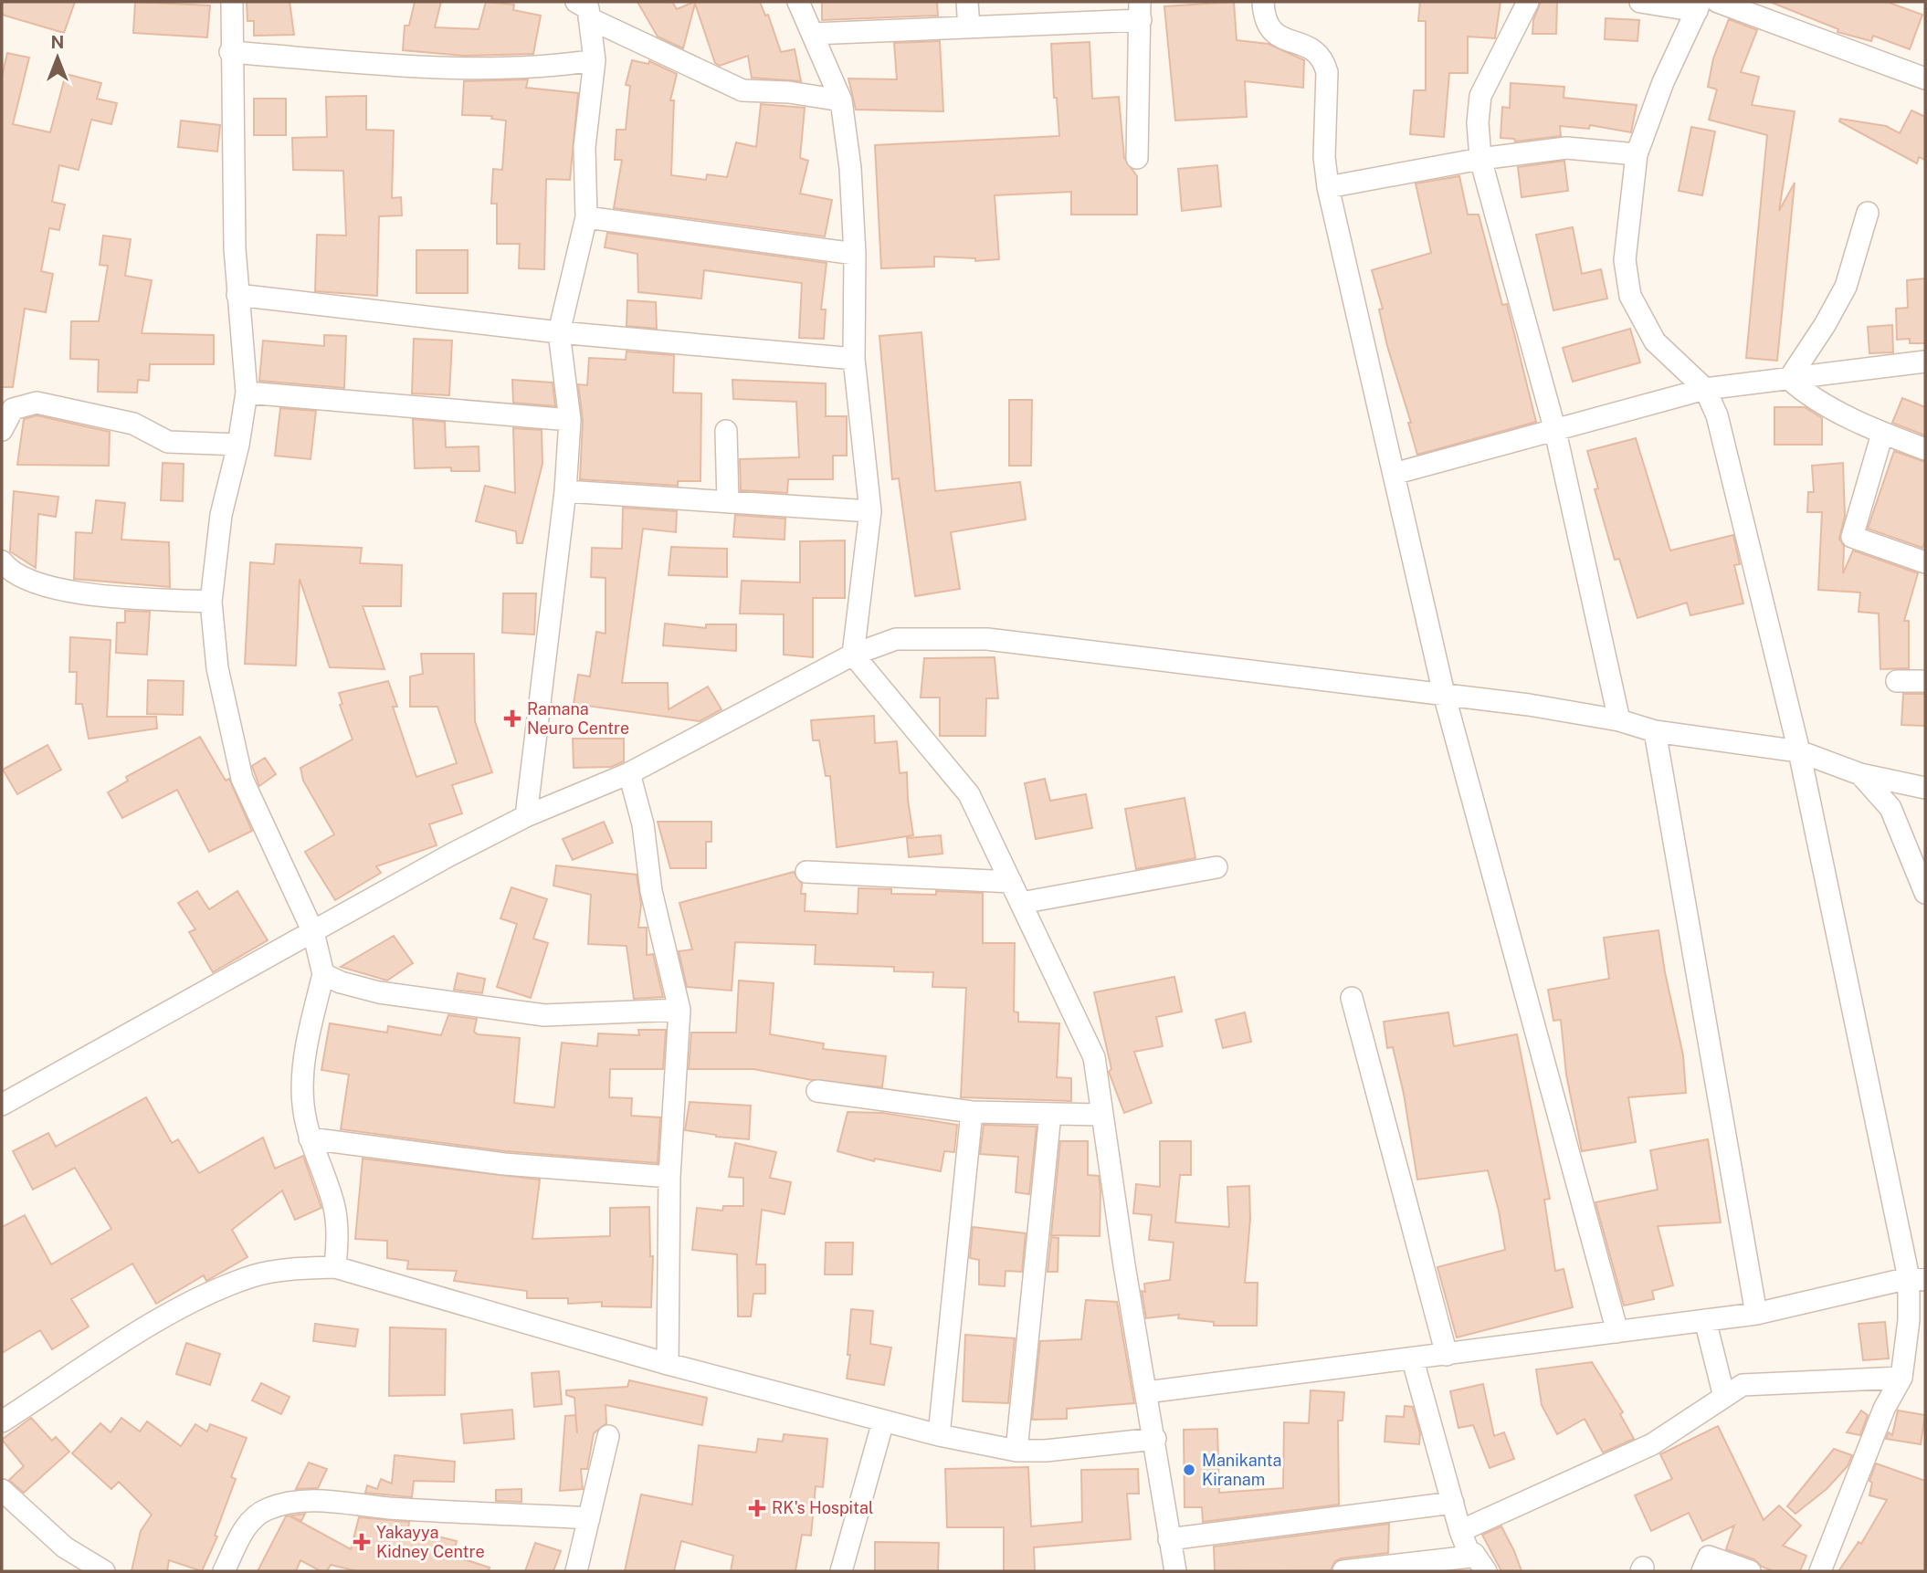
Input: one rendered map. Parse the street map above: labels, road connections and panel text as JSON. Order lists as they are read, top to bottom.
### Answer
{
  "places": {
    "health": ["Ramana Neuro Centre", "RK's Hospital", "Yakayya Kidney Centre"],
    "other": ["Manikanta Kiranam"]
  },
  "north": "top"
}
